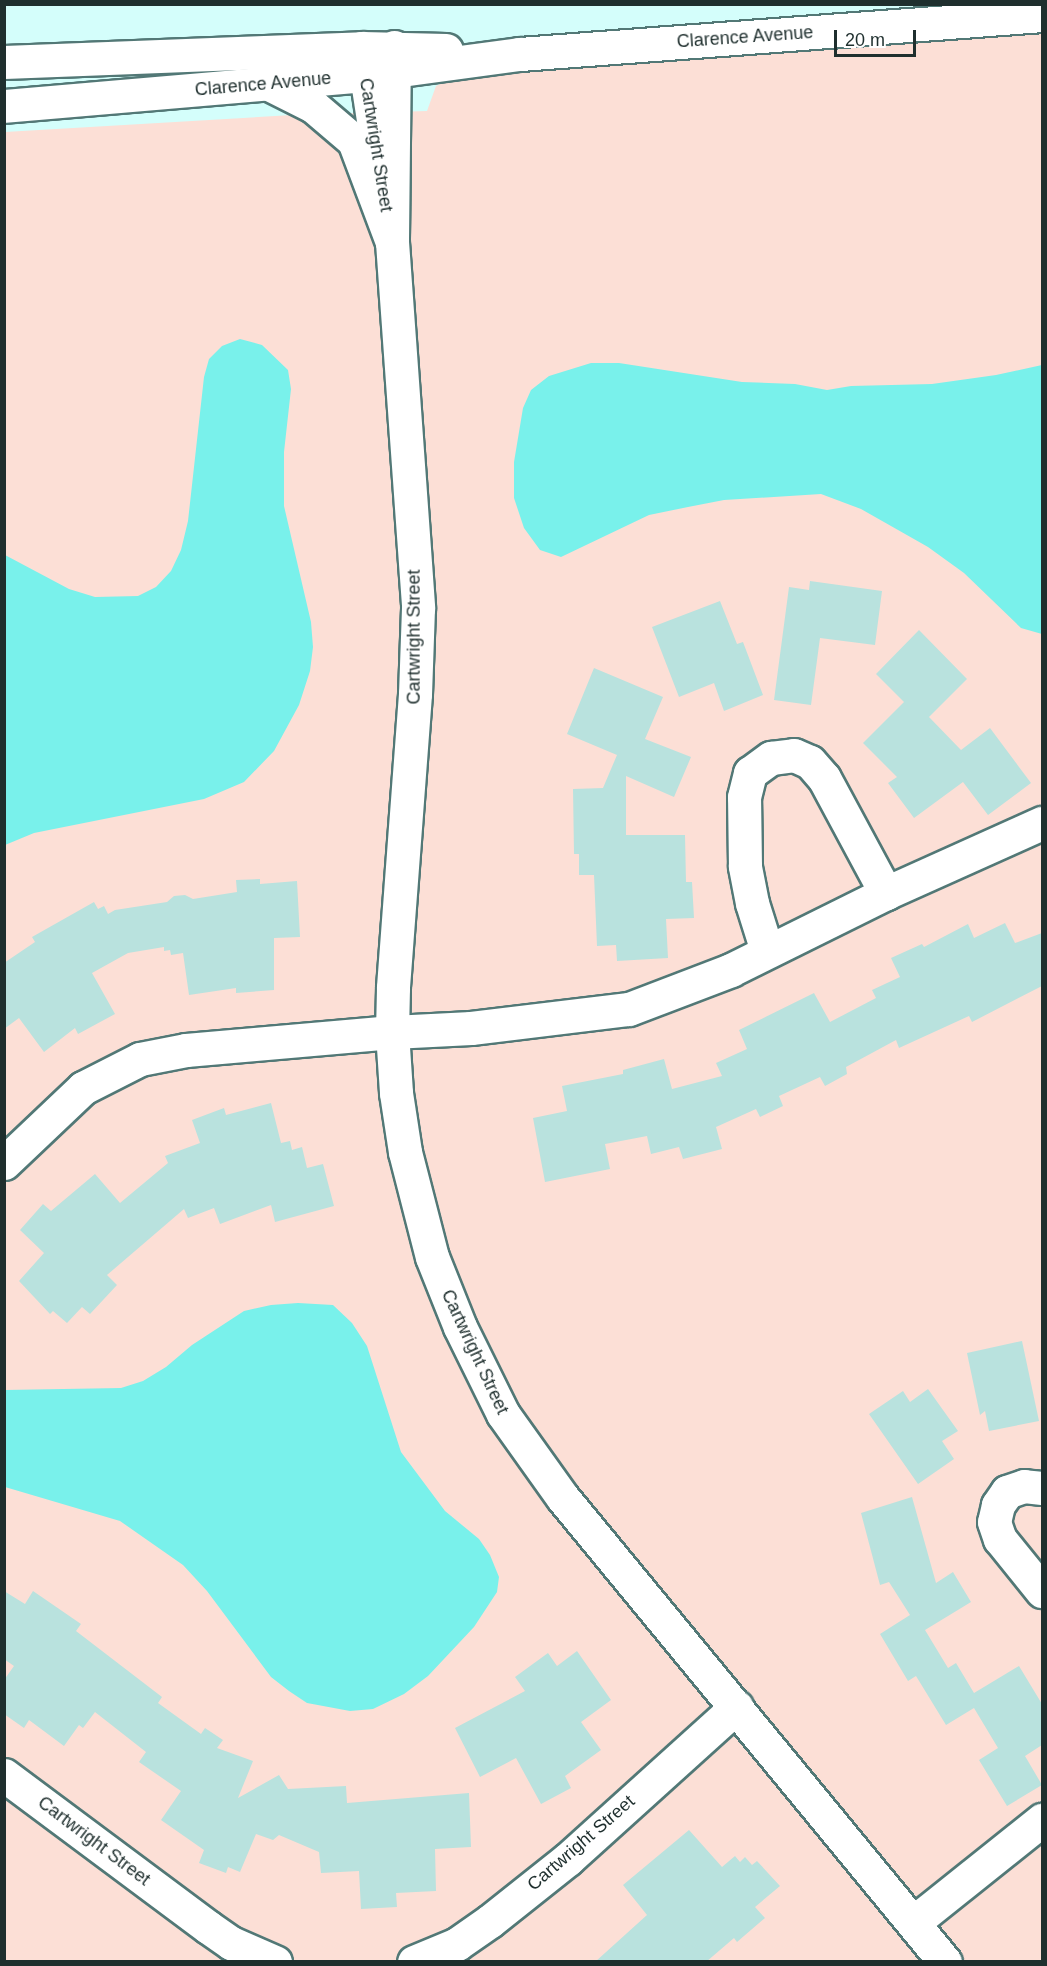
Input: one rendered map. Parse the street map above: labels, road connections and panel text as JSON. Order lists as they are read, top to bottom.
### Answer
{
  "streets": {
    "street": ["Clarence Avenue", "Cartwright Street"]
  },
  "crossings": [
    ["Clarence Avenue", "Cartwright Street"]
  ],
  "scale_bar": "20 m"
}
